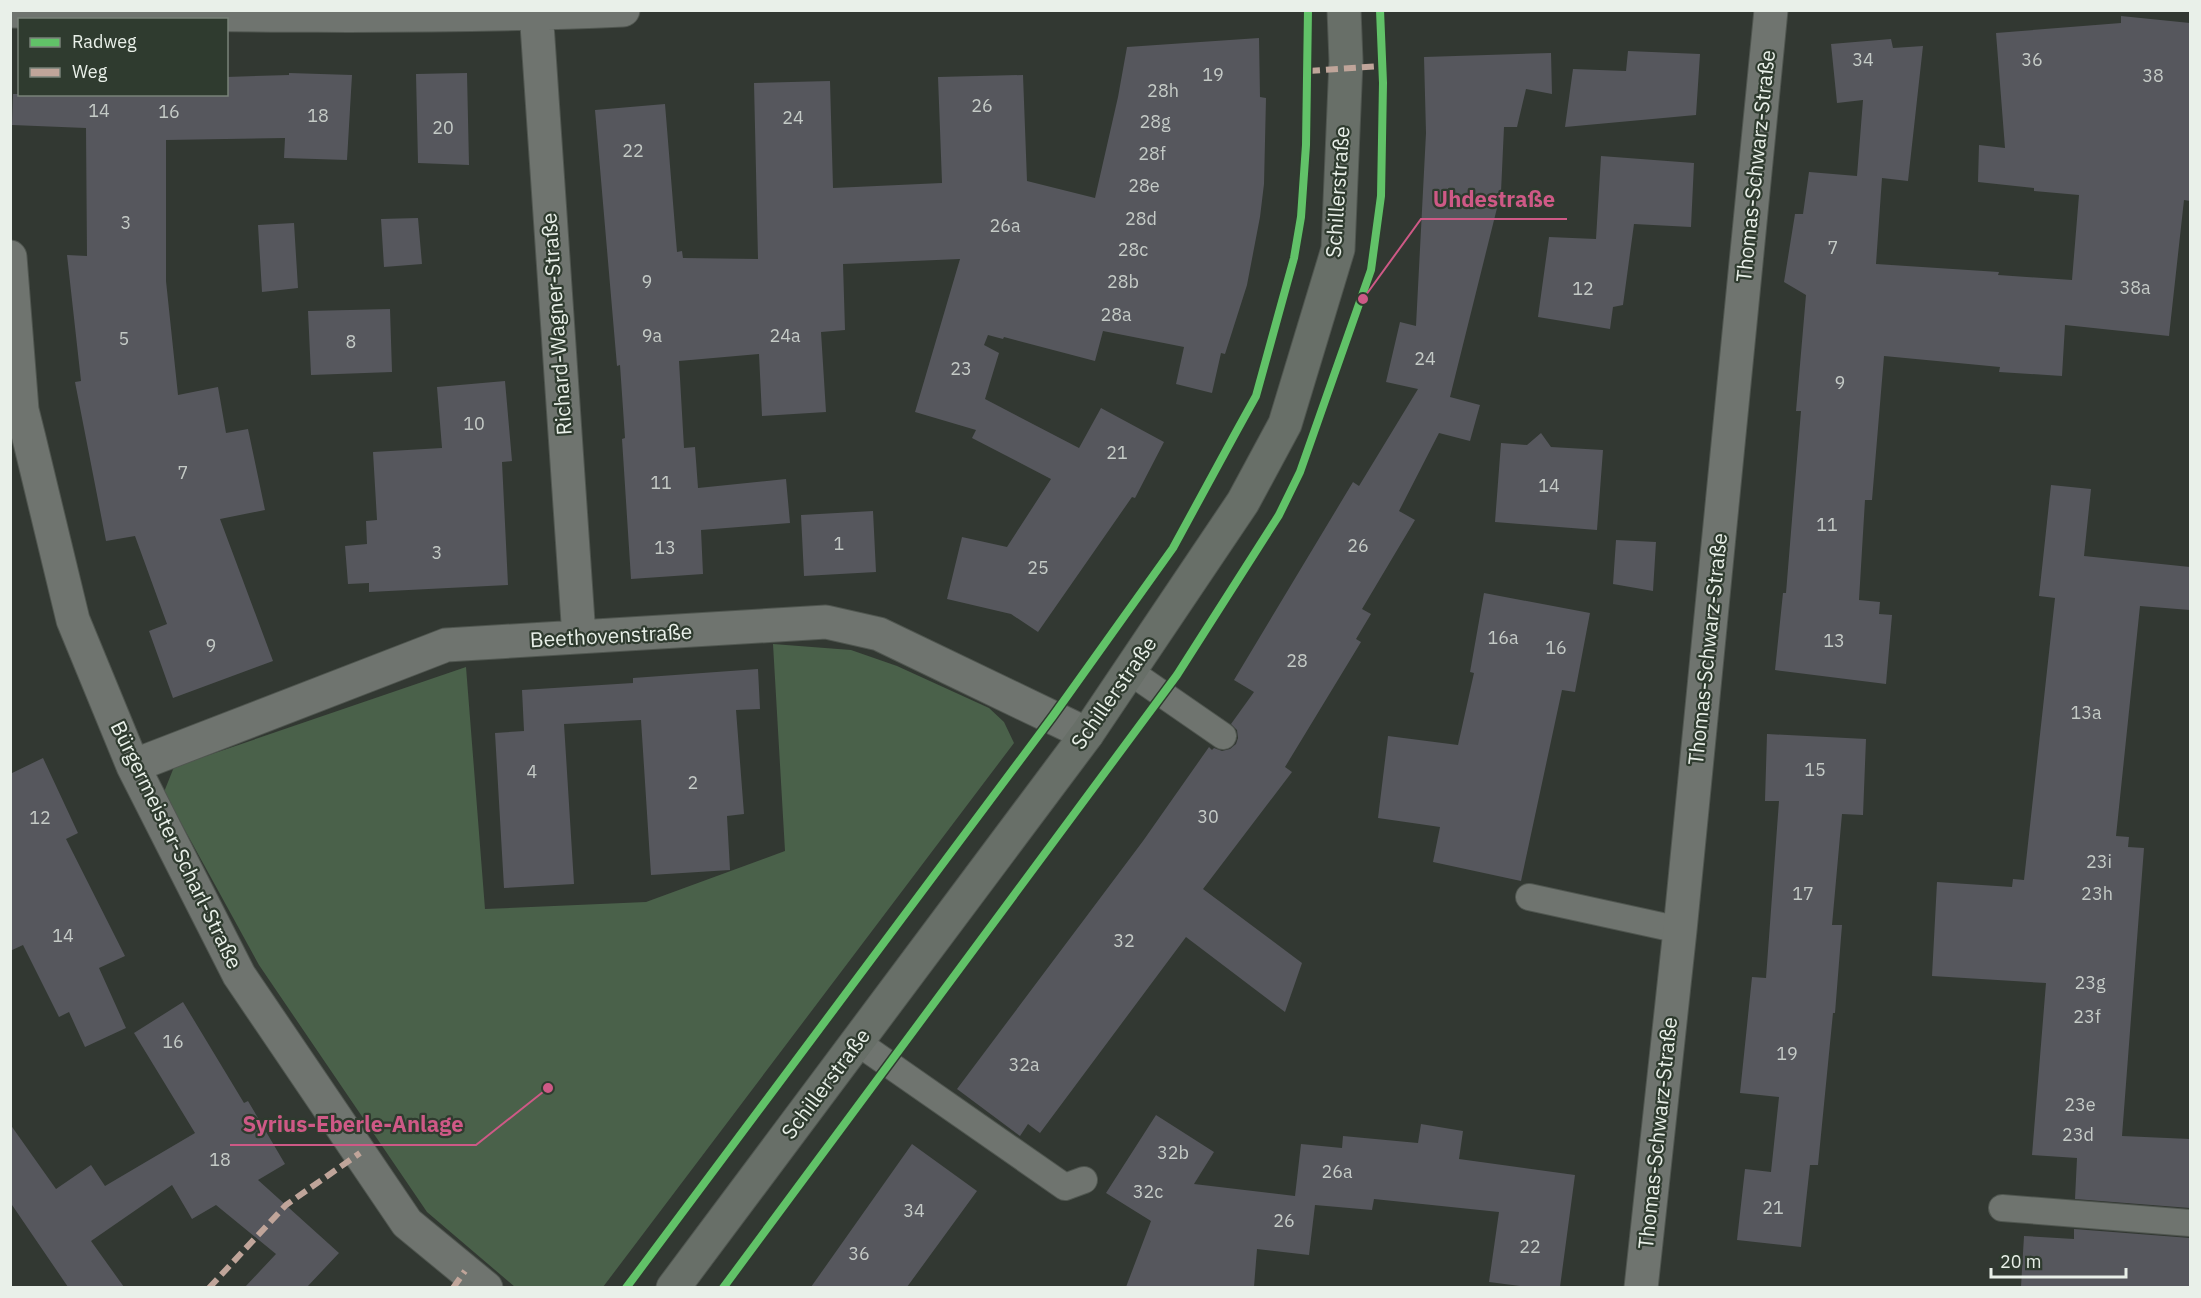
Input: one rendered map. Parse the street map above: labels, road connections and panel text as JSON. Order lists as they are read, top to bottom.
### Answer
{
  "streets": {
    "street": [
      "Thomas-Schwarz-Straße",
      "Schillerstraße",
      "Richard-Wagner-Straße",
      "Beethovenstraße",
      "Bürgermeister-Scharl-Straße"
    ]
  },
  "crossings": [
    ["Schillerstraße", "Beethovenstraße"],
    ["Richard-Wagner-Straße", "Beethovenstraße"],
    ["Beethovenstraße", "Bürgermeister-Scharl-Straße"]
  ],
  "places": ["Uhdestraße", "Syrius-Eberle-Anlage"],
  "house_numbers": [
    "34",
    "36",
    "19",
    "38",
    "28h",
    "26",
    "14",
    "16",
    "18",
    "24",
    "28g",
    "20",
    "22",
    "28f",
    "28e",
    "28d",
    "3",
    "26a",
    "7",
    "28c",
    "9",
    "28b",
    "38a",
    "12",
    "28a",
    "9a",
    "24a",
    "5",
    "8",
    "24",
    "23",
    "9",
    "10",
    "21",
    "7",
    "11",
    "14",
    "11",
    "1",
    "26",
    "13",
    "3",
    "25",
    "16a",
    "13",
    "9",
    "16",
    "28",
    "13a",
    "15",
    "4",
    "2",
    "30",
    "12",
    "23i",
    "17",
    "23h",
    "14",
    "32",
    "23g",
    "23f",
    "16",
    "19",
    "32a",
    "23e",
    "23d",
    "32b",
    "18",
    "26a",
    "32c",
    "21",
    "34",
    "26",
    "22",
    "36"
  ],
  "legend": ["Radweg", "Weg"],
  "scale_bar": "20 m"
}
